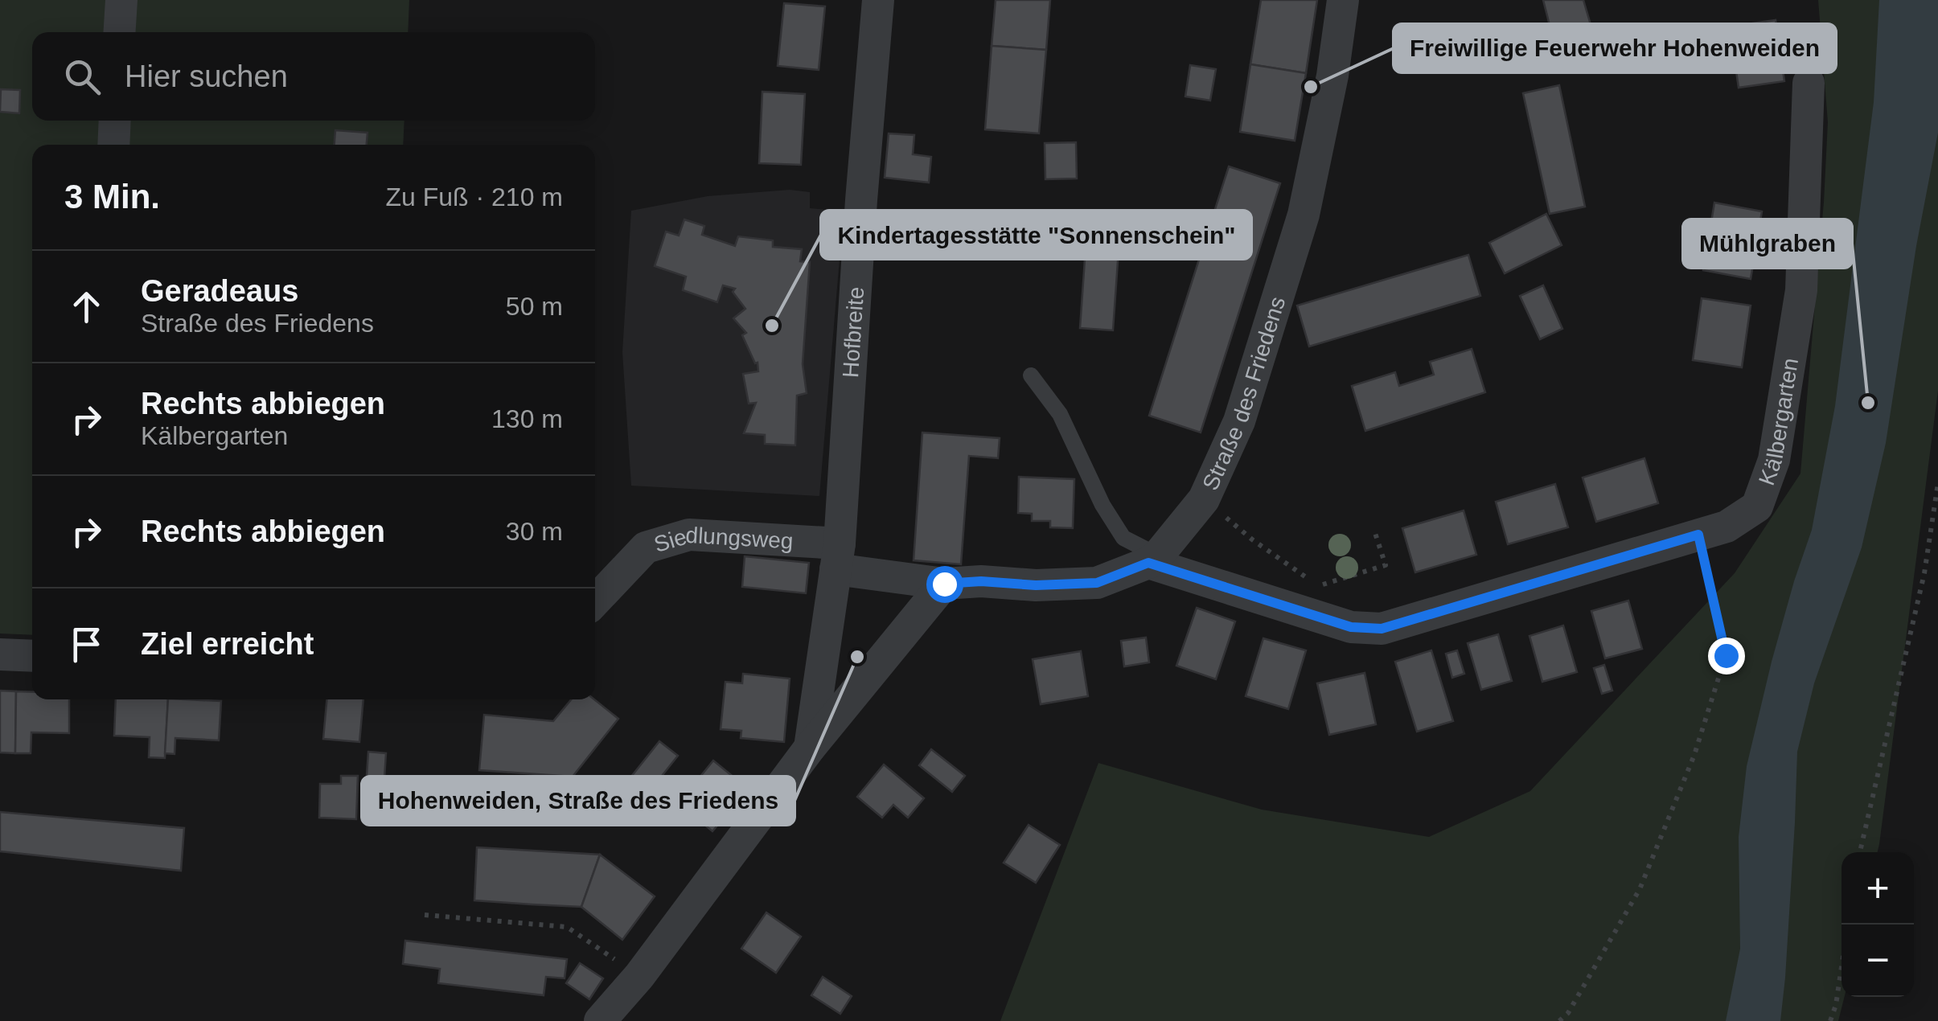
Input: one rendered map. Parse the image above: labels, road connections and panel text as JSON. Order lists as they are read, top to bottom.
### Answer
{
  "streets": {
    "street": [
      "Hofbreite",
      "Straße des Friedens",
      "Kälbergarten",
      "Siedlungsweg"
    ]
  },
  "crossings": [
    ["Hofbreite", "Straße des Friedens"],
    ["Hofbreite", "Siedlungsweg"],
    ["Straße des Friedens", "Kälbergarten"],
    ["Straße des Friedens", "Siedlungsweg"]
  ],
  "places": [
    "Freiwillige Feuerwehr Hohenweiden",
    "Kindertagesstätte \"Sonnenschein\"",
    "Mühlgraben",
    "Hohenweiden, Straße des Friedens"
  ],
  "page": {
    "search": "Hier suchen",
    "heading": ["3 Min.", "Zu Fuß · 210 m"],
    "list": [
      ["Geradeaus", "Straße des Friedens", "50 m"],
      ["Rechts abbiegen", "Kälbergarten", "130 m"],
      ["Rechts abbiegen", "30 m"],
      "Ziel erreicht"
    ],
    "map_buttons": ["+", "−"]
  }
}
